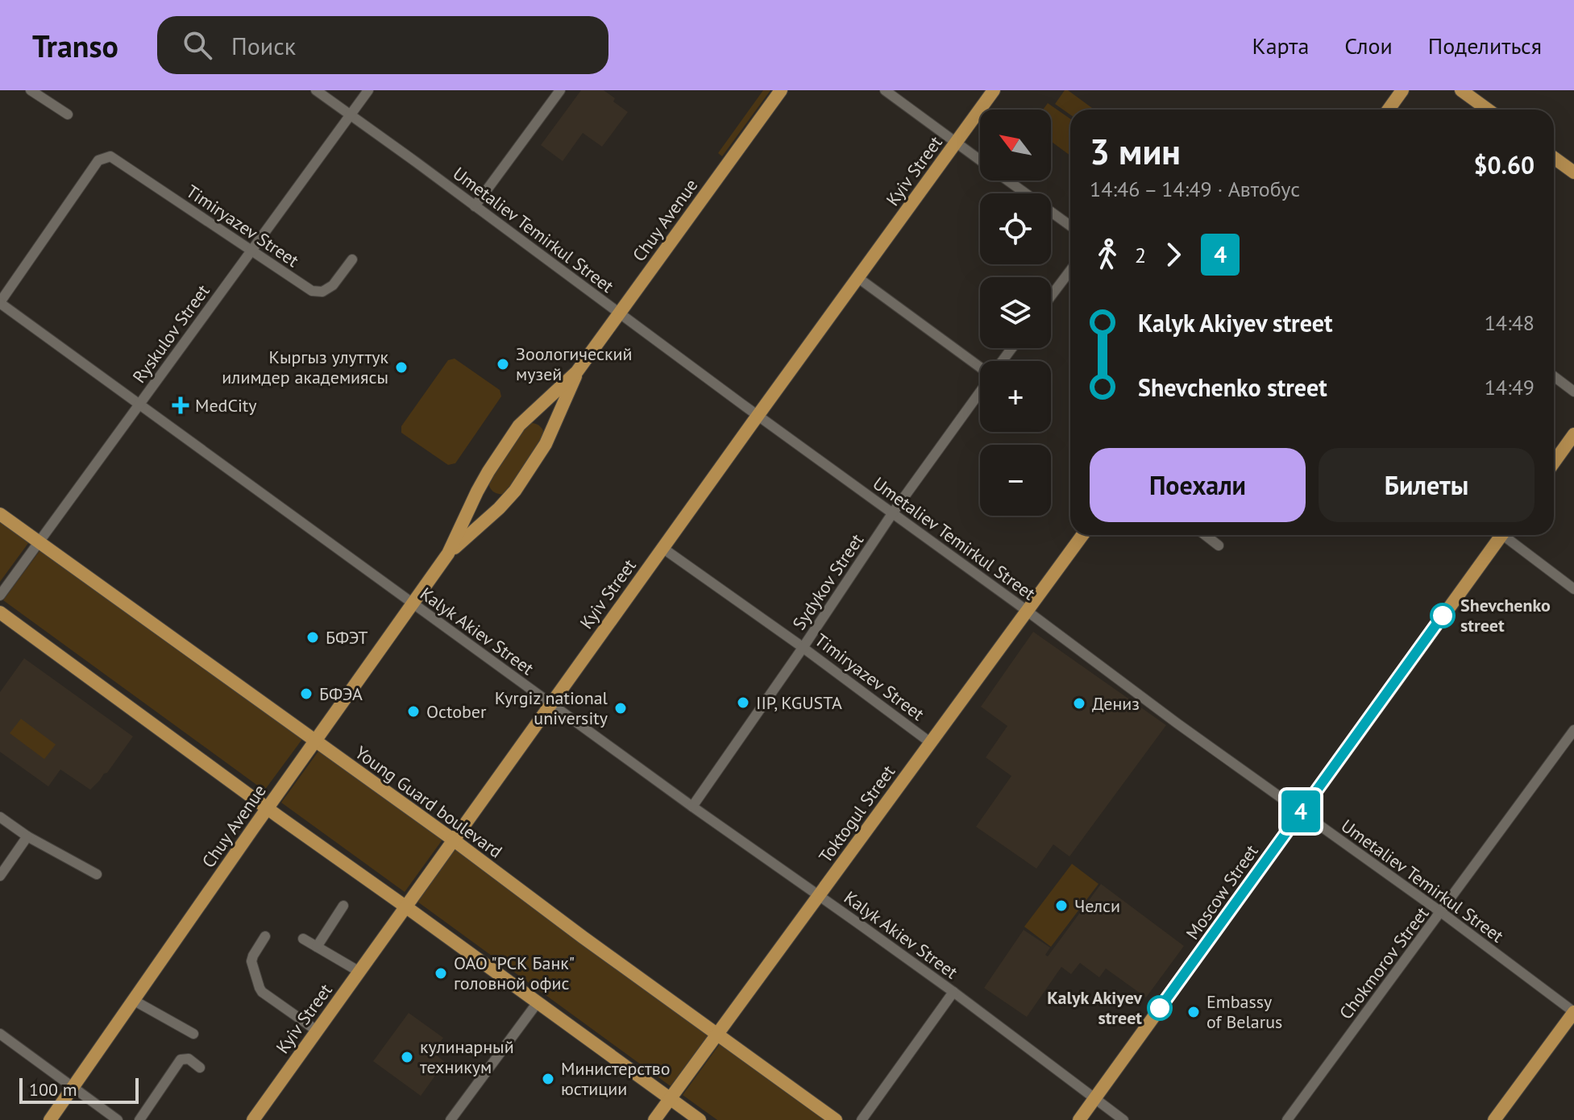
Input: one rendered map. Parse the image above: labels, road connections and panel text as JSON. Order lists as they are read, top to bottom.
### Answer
{
  "streets": {
    "main road": [
      "Kyiv Street",
      "Chuy Avenue",
      "Young Guard boulevard",
      "Toktogul Street",
      "Moscow Street"
    ],
    "street": [
      "Timiryazev Street",
      "Umetaliev Temirkul Street",
      "Ryskulov Street",
      "Sydykov Street",
      "Kalyk Akiev Street",
      "Chokmorov Street"
    ]
  },
  "crossings": [
    ["Kyiv Street", "Timiryazev Street"],
    ["Kyiv Street", "Umetaliev Temirkul Street"],
    ["Kyiv Street", "Kalyk Akiev Street"],
    ["Kyiv Street", "Young Guard boulevard"],
    ["Chuy Avenue", "Umetaliev Temirkul Street"],
    ["Chuy Avenue", "Kalyk Akiev Street"],
    ["Chuy Avenue", "Young Guard boulevard"],
    ["Timiryazev Street", "Ryskulov Street"],
    ["Timiryazev Street", "Sydykov Street"],
    ["Timiryazev Street", "Kalyk Akiev Street"],
    ["Timiryazev Street", "Toktogul Street"],
    ["Umetaliev Temirkul Street", "Ryskulov Street"],
    ["Umetaliev Temirkul Street", "Sydykov Street"],
    ["Umetaliev Temirkul Street", "Toktogul Street"],
    ["Umetaliev Temirkul Street", "Moscow Street"],
    ["Umetaliev Temirkul Street", "Chokmorov Street"],
    ["Ryskulov Street", "Kalyk Akiev Street"],
    ["Ryskulov Street", "Young Guard boulevard"],
    ["Sydykov Street", "Kalyk Akiev Street"],
    ["Kalyk Akiev Street", "Toktogul Street"],
    ["Kalyk Akiev Street", "Moscow Street"],
    ["Young Guard boulevard", "Toktogul Street"]
  ],
  "places": {
    "other": [
      "Зоологический музей",
      "Кыргыз улуттук илимдер академиясы",
      "Shevchenko street",
      "БФЭТ",
      "БФЭА",
      "IIP, KGUSTA",
      "Дениз",
      "Kyrgiz national university",
      "October",
      "Челси",
      "ОАО \"РСК Банк\" головной офис",
      "Kalyk Akiyev street",
      "Embassy of Belarus",
      "кулинарный техникум",
      "Министерство юстиции"
    ],
    "health": ["MedCity"]
  },
  "lines": ["bus line 4"],
  "scale_bar": "100 m",
  "north": "top left",
  "page": {
    "header": "Transo",
    "search": "Поиск",
    "nav": ["Карта", "Слои", "Поделиться"],
    "on_map": "4",
    "map_buttons": ["+", "−"],
    "heading": ["3 мин", "14:46 – 14:49 · Автобус", "$0.60"],
    "legs": ["2", "4"],
    "list": [
      {
        "name": "Kalyk Akiyev street",
        "value": "14:48"
      },
      {
        "name": "Shevchenko street",
        "value": "14:49"
      }
    ],
    "buttons": ["Поехали", "Билеты"],
    "scale": "100 m"
  }
}
